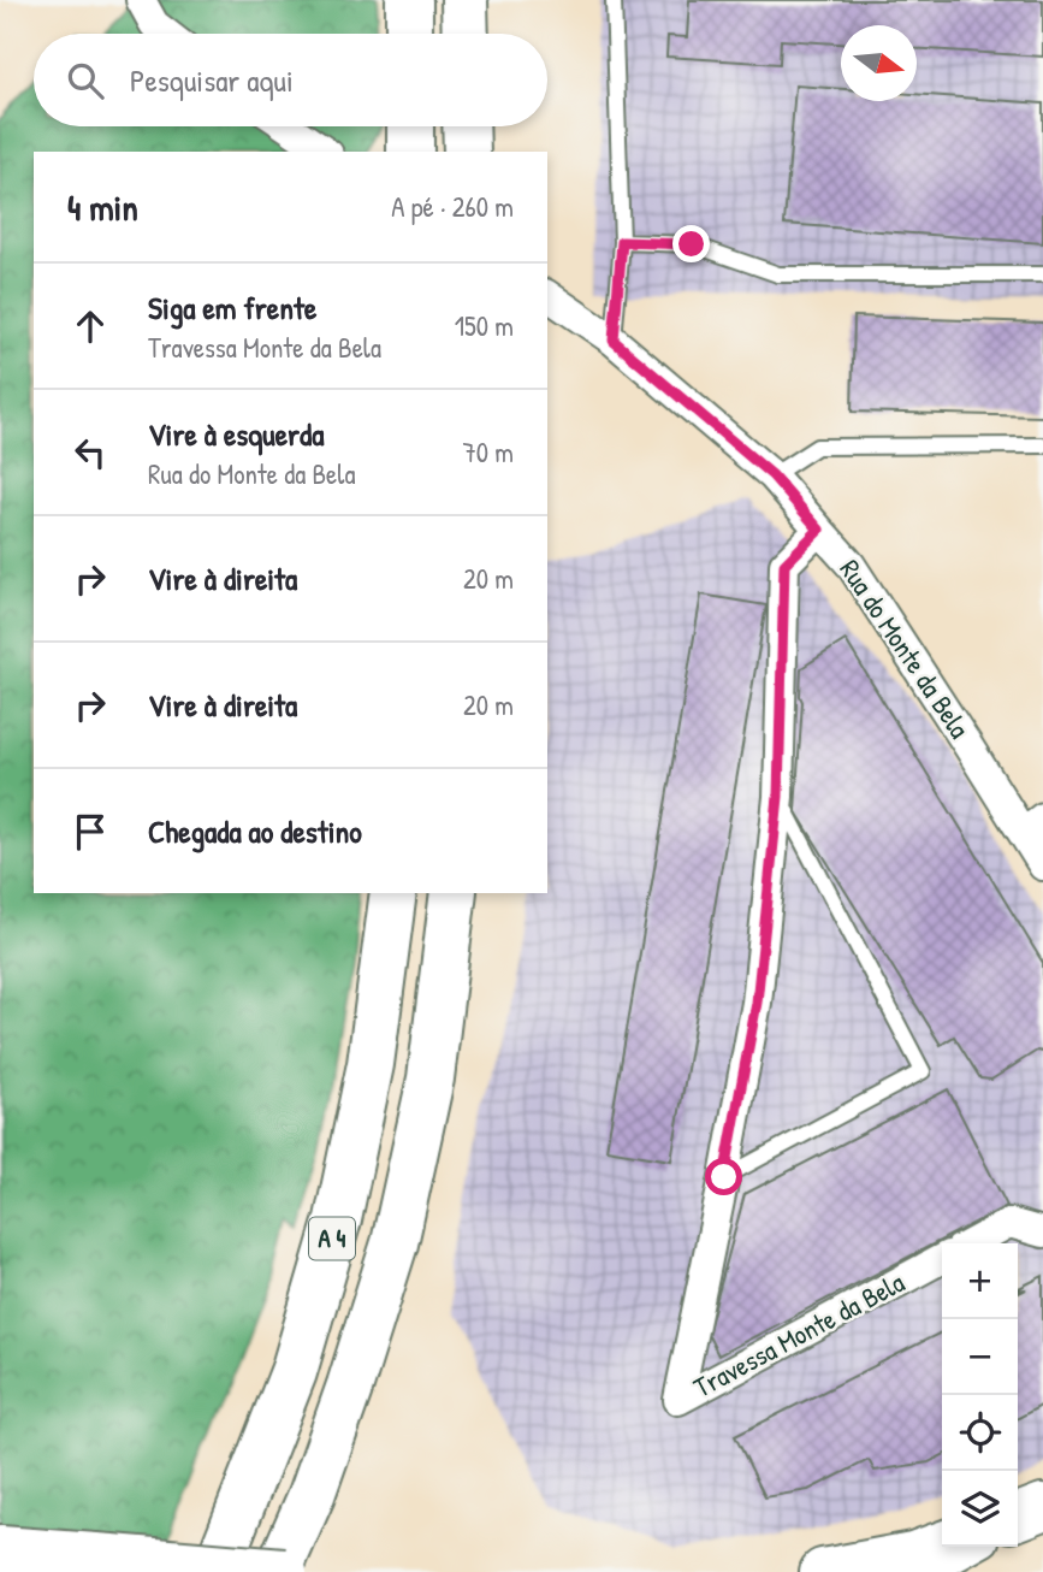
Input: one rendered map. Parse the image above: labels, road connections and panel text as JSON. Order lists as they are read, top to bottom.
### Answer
{
  "streets": {
    "main road": ["A 4"],
    "street": ["Rua do Monte da Bela", "Travessa Monte da Bela"]
  },
  "crossings": [
    ["Rua do Monte da Bela", "Travessa Monte da Bela"]
  ],
  "north": "right",
  "page": {
    "search": "Pesquisar aqui",
    "heading": ["4 min", "A pé · 260 m"],
    "list": [
      ["Siga em frente", "Travessa Monte da Bela", "150 m"],
      ["Vire à esquerda", "Rua do Monte da Bela", "70 m"],
      ["Vire à direita", "20 m"],
      ["Vire à direita", "20 m"],
      "Chegada ao destino"
    ],
    "map_buttons": ["+", "−"]
  }
}
